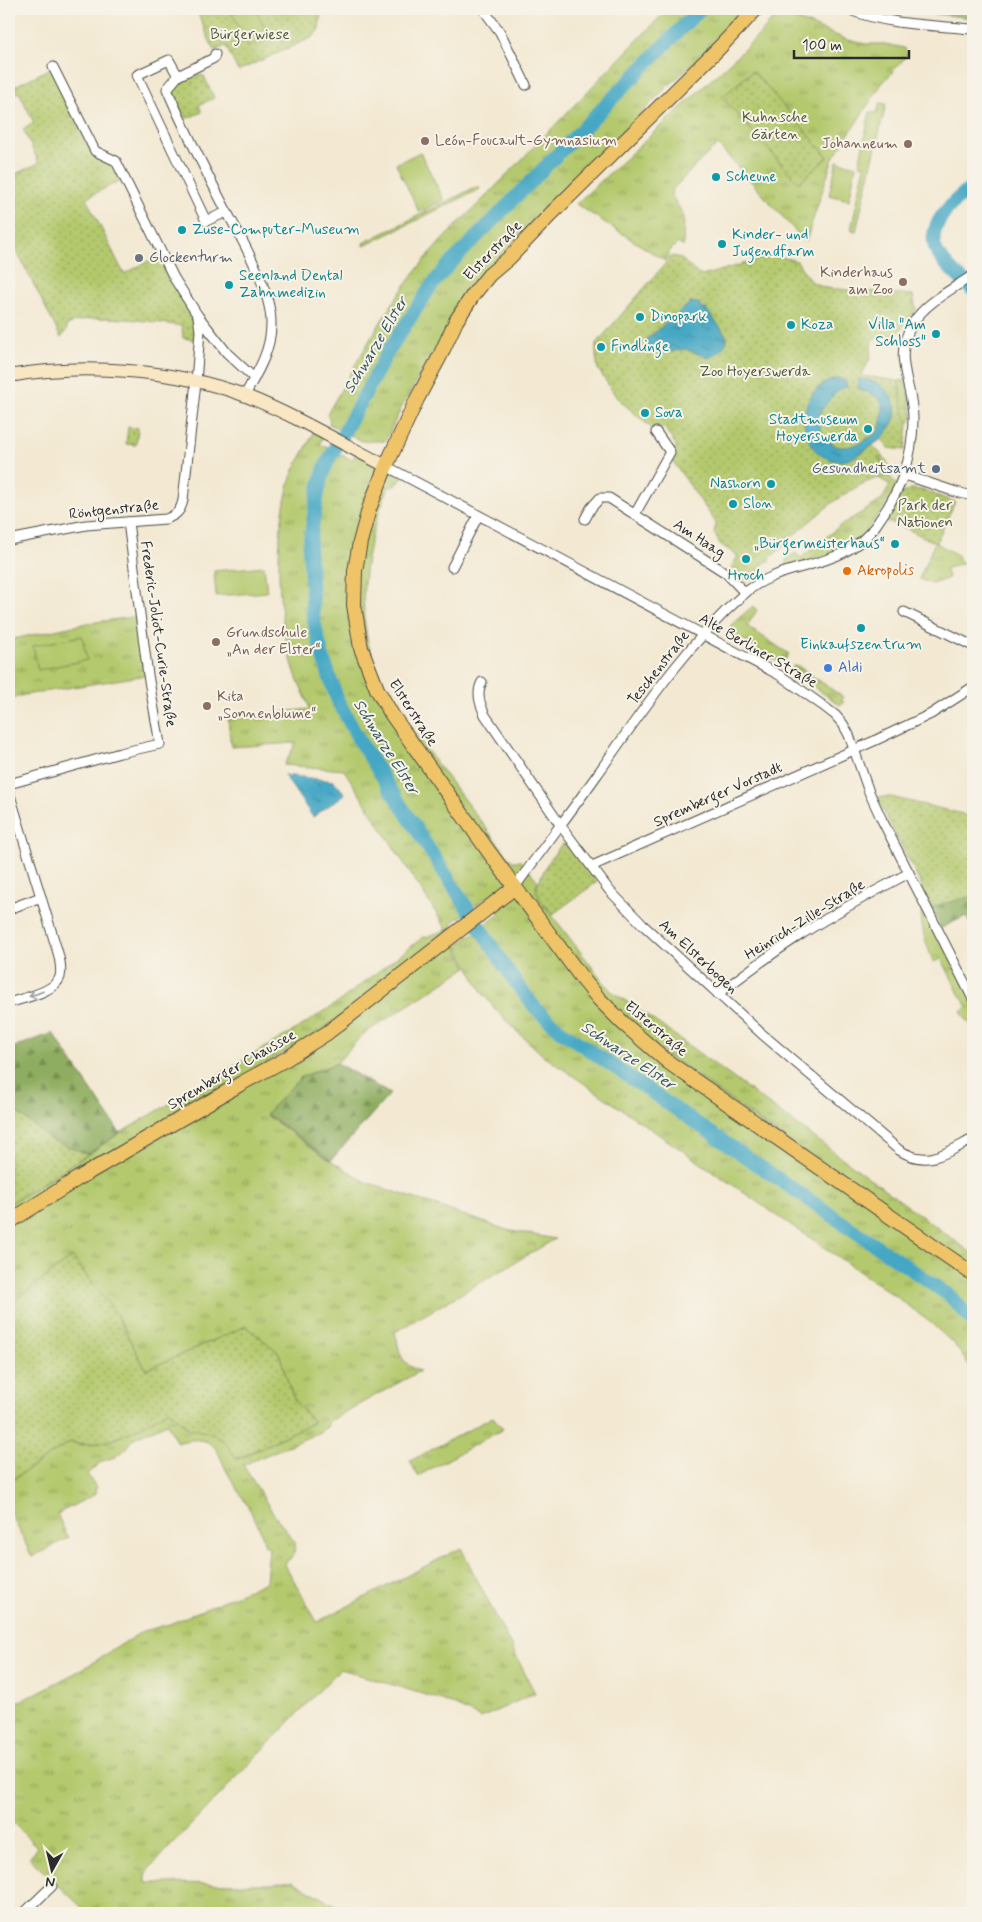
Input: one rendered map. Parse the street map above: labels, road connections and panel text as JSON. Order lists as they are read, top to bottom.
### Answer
{
  "streets": {
    "main road": ["Elsterstraße", "Spremberger Chaussee"],
    "street": [
      "Röntgenstraße",
      "Am Haag",
      "Frederic-Joliot-Curie-Straße",
      "Alte Berliner Straße",
      "Teschenstraße",
      "Spremberger Vorstadt",
      "Heinrich-Zille-Straße",
      "Am Elsterbogen"
    ]
  },
  "crossings": [
    ["Elsterstraße", "Alte Berliner Straße"],
    ["Elsterstraße", "Teschenstraße"],
    ["Elsterstraße", "Spremberger Chaussee"],
    ["Röntgenstraße", "Frederic-Joliot-Curie-Straße"],
    ["Am Haag", "Teschenstraße"],
    ["Alte Berliner Straße", "Teschenstraße"],
    ["Alte Berliner Straße", "Spremberger Vorstadt"],
    ["Alte Berliner Straße", "Heinrich-Zille-Straße"],
    ["Teschenstraße", "Am Elsterbogen"],
    ["Teschenstraße", "Spremberger Chaussee"],
    ["Spremberger Vorstadt", "Am Elsterbogen"],
    ["Heinrich-Zille-Straße", "Am Elsterbogen"]
  ],
  "water": ["Schwarze Elster"],
  "parks": [
    "Bürgerwiese",
    "Kuhnsche Gärten",
    "Zoo Hoyerswerda",
    "Park der Nationen"
  ],
  "places": [
    "León-Foucault-Gymnasium",
    "Johanneum",
    "Scheune",
    "Zuse-Computer-Museum",
    "Kinder- und Jugendfarm",
    "Glockenturm",
    "Kinderhaus am Zoo",
    "Seenland Dental Zahnmedizin",
    "Dinopark",
    "Koza",
    "Villa \"Am Schloss\"",
    "Findlinge",
    "Sova",
    "Stadtmuseum Hoyerswerda",
    "Gesundheitsamt",
    "Nashorn",
    "Slon",
    "„Bürgermeisterhaus“",
    "Hroch",
    "Akropolis",
    "Einkaufszentrum",
    "Grundschule „An der Elster“",
    "Aldi",
    "Kita „Sonnenblume“"
  ],
  "scale_bar": "100 m",
  "north": "bottom"
}
